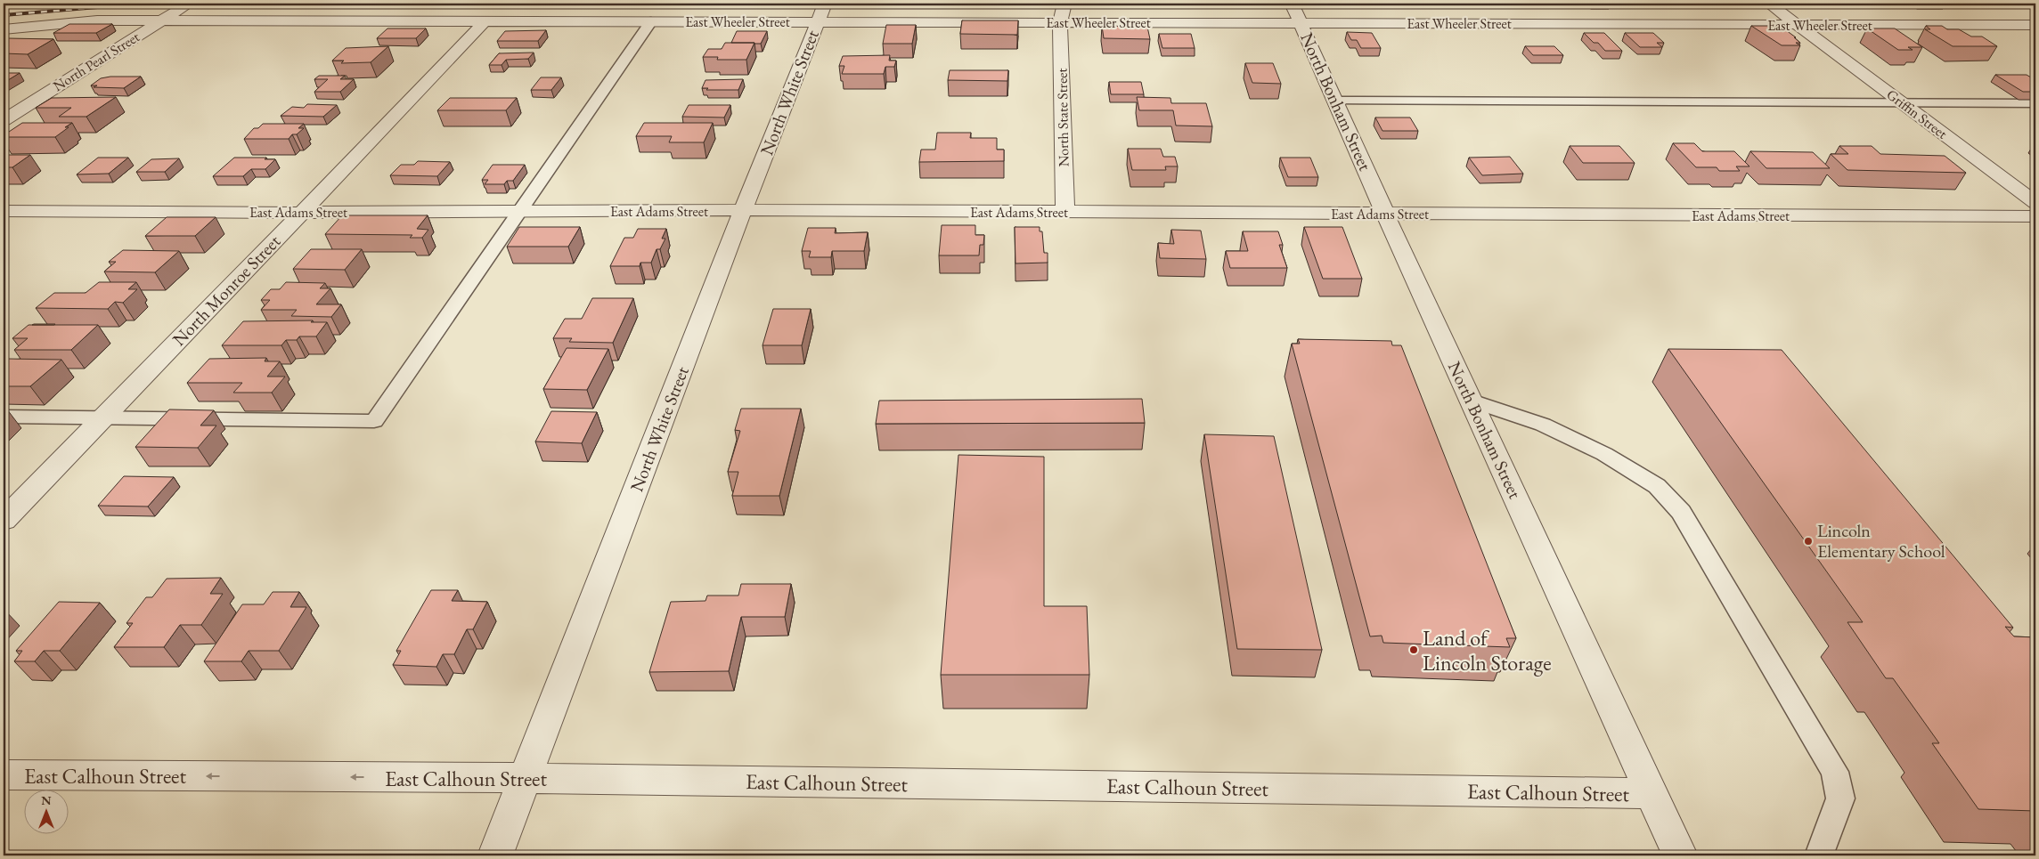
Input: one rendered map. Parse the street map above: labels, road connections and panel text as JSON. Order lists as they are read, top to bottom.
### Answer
{
  "streets": {
    "street": [
      "East Wheeler Street",
      "North Pearl Street",
      "North White Street",
      "North Bonham Street",
      "Griffin Street",
      "North State Street",
      "East Adams Street",
      "North Monroe Street",
      "East Calhoun Street"
    ]
  },
  "crossings": [
    ["East Wheeler Street", "North Pearl Street"],
    ["East Wheeler Street", "North White Street"],
    ["East Wheeler Street", "North Bonham Street"],
    ["East Wheeler Street", "Griffin Street"],
    ["East Wheeler Street", "North State Street"],
    ["East Wheeler Street", "North Monroe Street"],
    ["North White Street", "East Adams Street"],
    ["North White Street", "East Calhoun Street"],
    ["North Bonham Street", "East Adams Street"],
    ["North Bonham Street", "East Calhoun Street"],
    ["North State Street", "East Adams Street"],
    ["East Adams Street", "North Monroe Street"]
  ],
  "places": ["Lincoln Elementary School", "Land of Lincoln Storage"],
  "north": "top"
}
